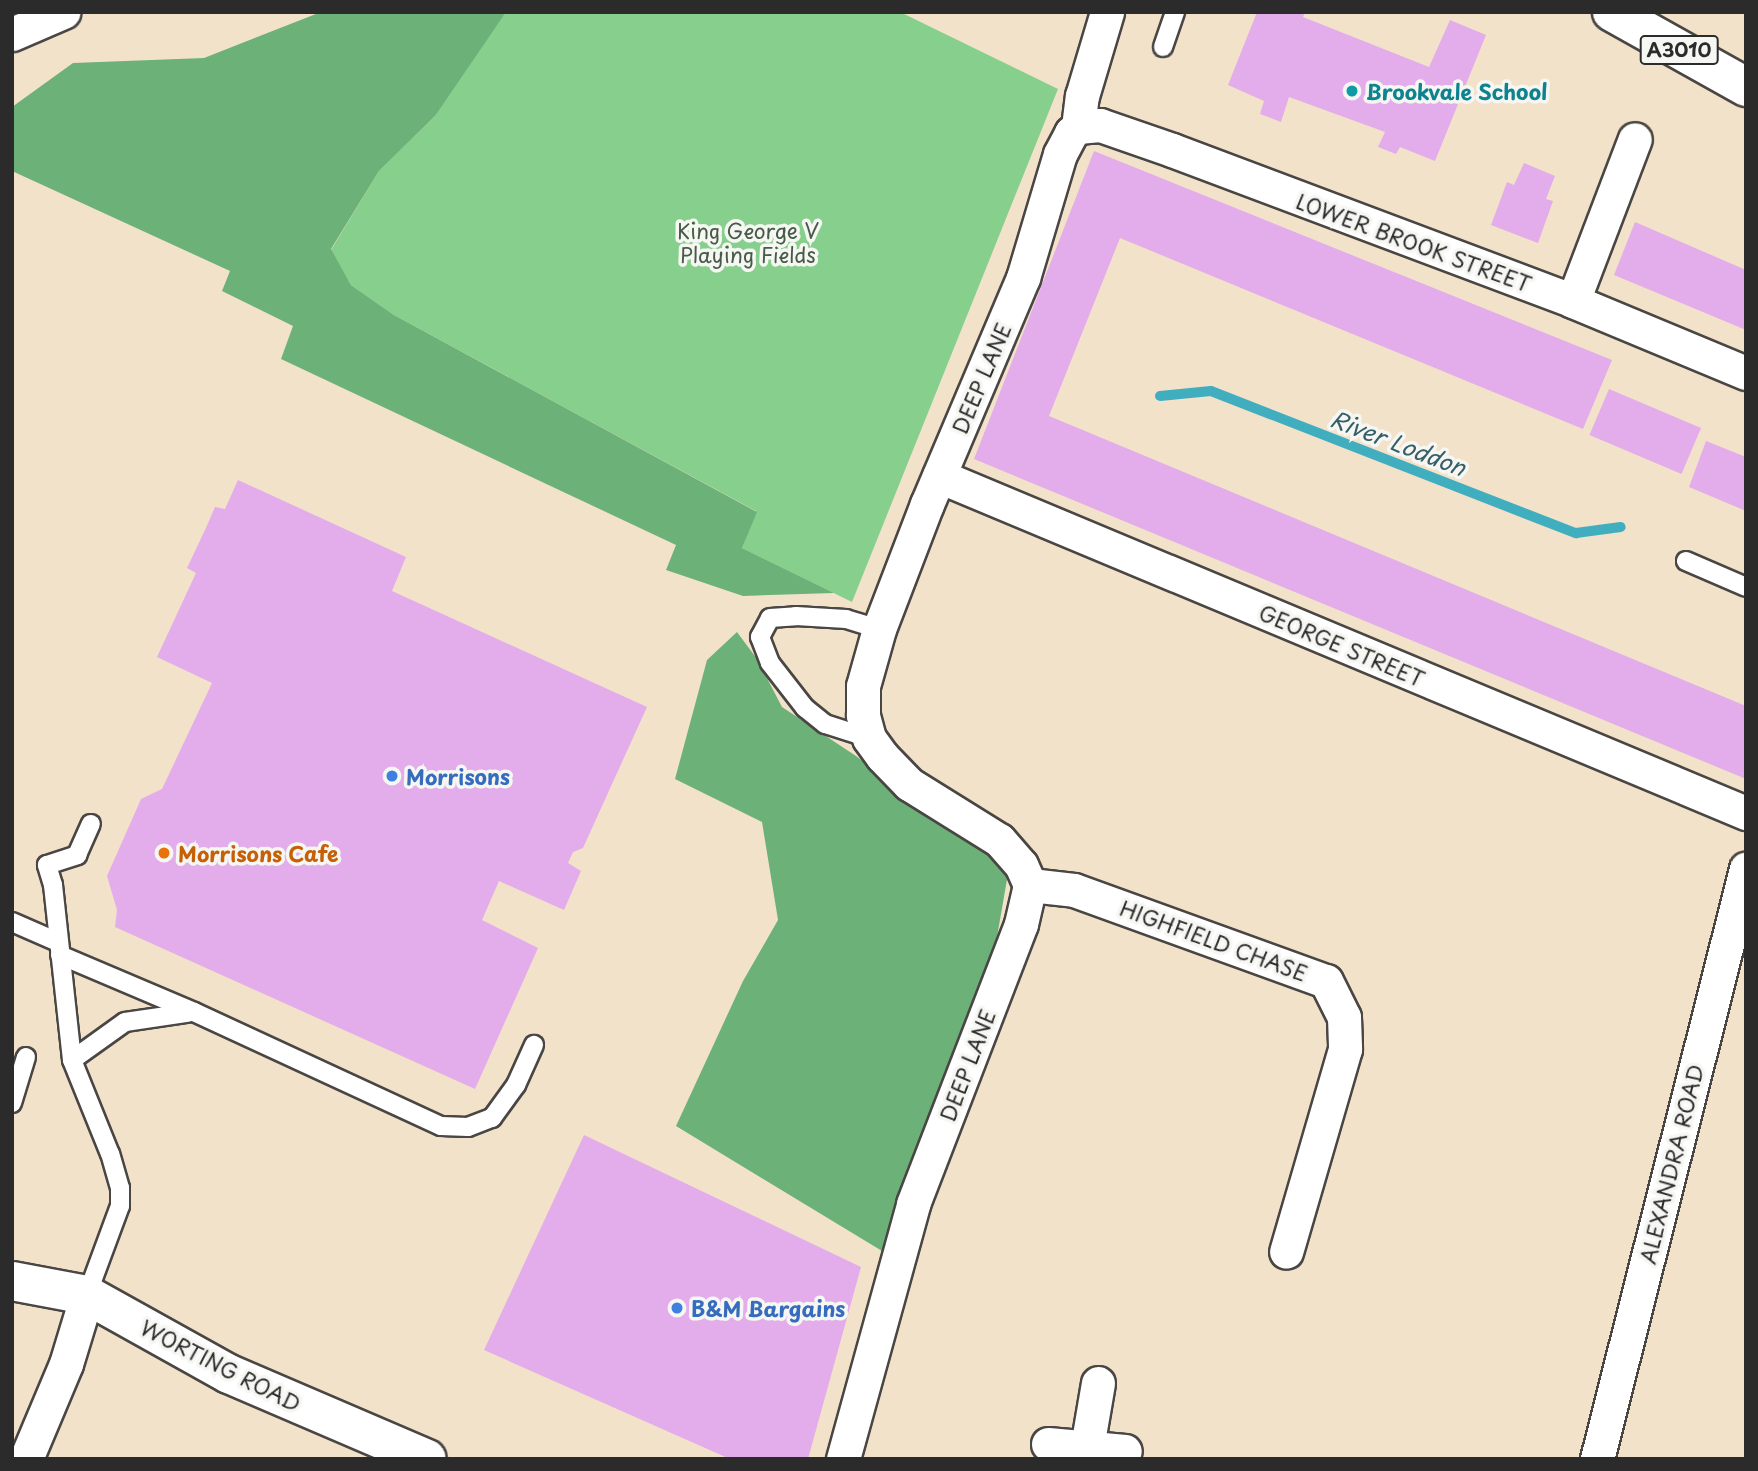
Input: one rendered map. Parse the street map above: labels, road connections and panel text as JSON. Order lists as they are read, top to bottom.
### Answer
{
  "streets": {
    "street": [
      "A3010",
      "LOWER BROOK STREET",
      "DEEP LANE",
      "GEORGE STREET",
      "HIGHFIELD CHASE",
      "ALEXANDRA ROAD",
      "WORTING ROAD"
    ]
  },
  "crossings": [
    ["LOWER BROOK STREET", "DEEP LANE"],
    ["DEEP LANE", "GEORGE STREET"],
    ["DEEP LANE", "HIGHFIELD CHASE"]
  ],
  "water": ["River Loddon"],
  "parks": ["King George V Playing Fields"],
  "places": [
    "Brookvale School",
    "Morrisons",
    "Morrisons Cafe",
    "B&M Bargains"
  ]
}
